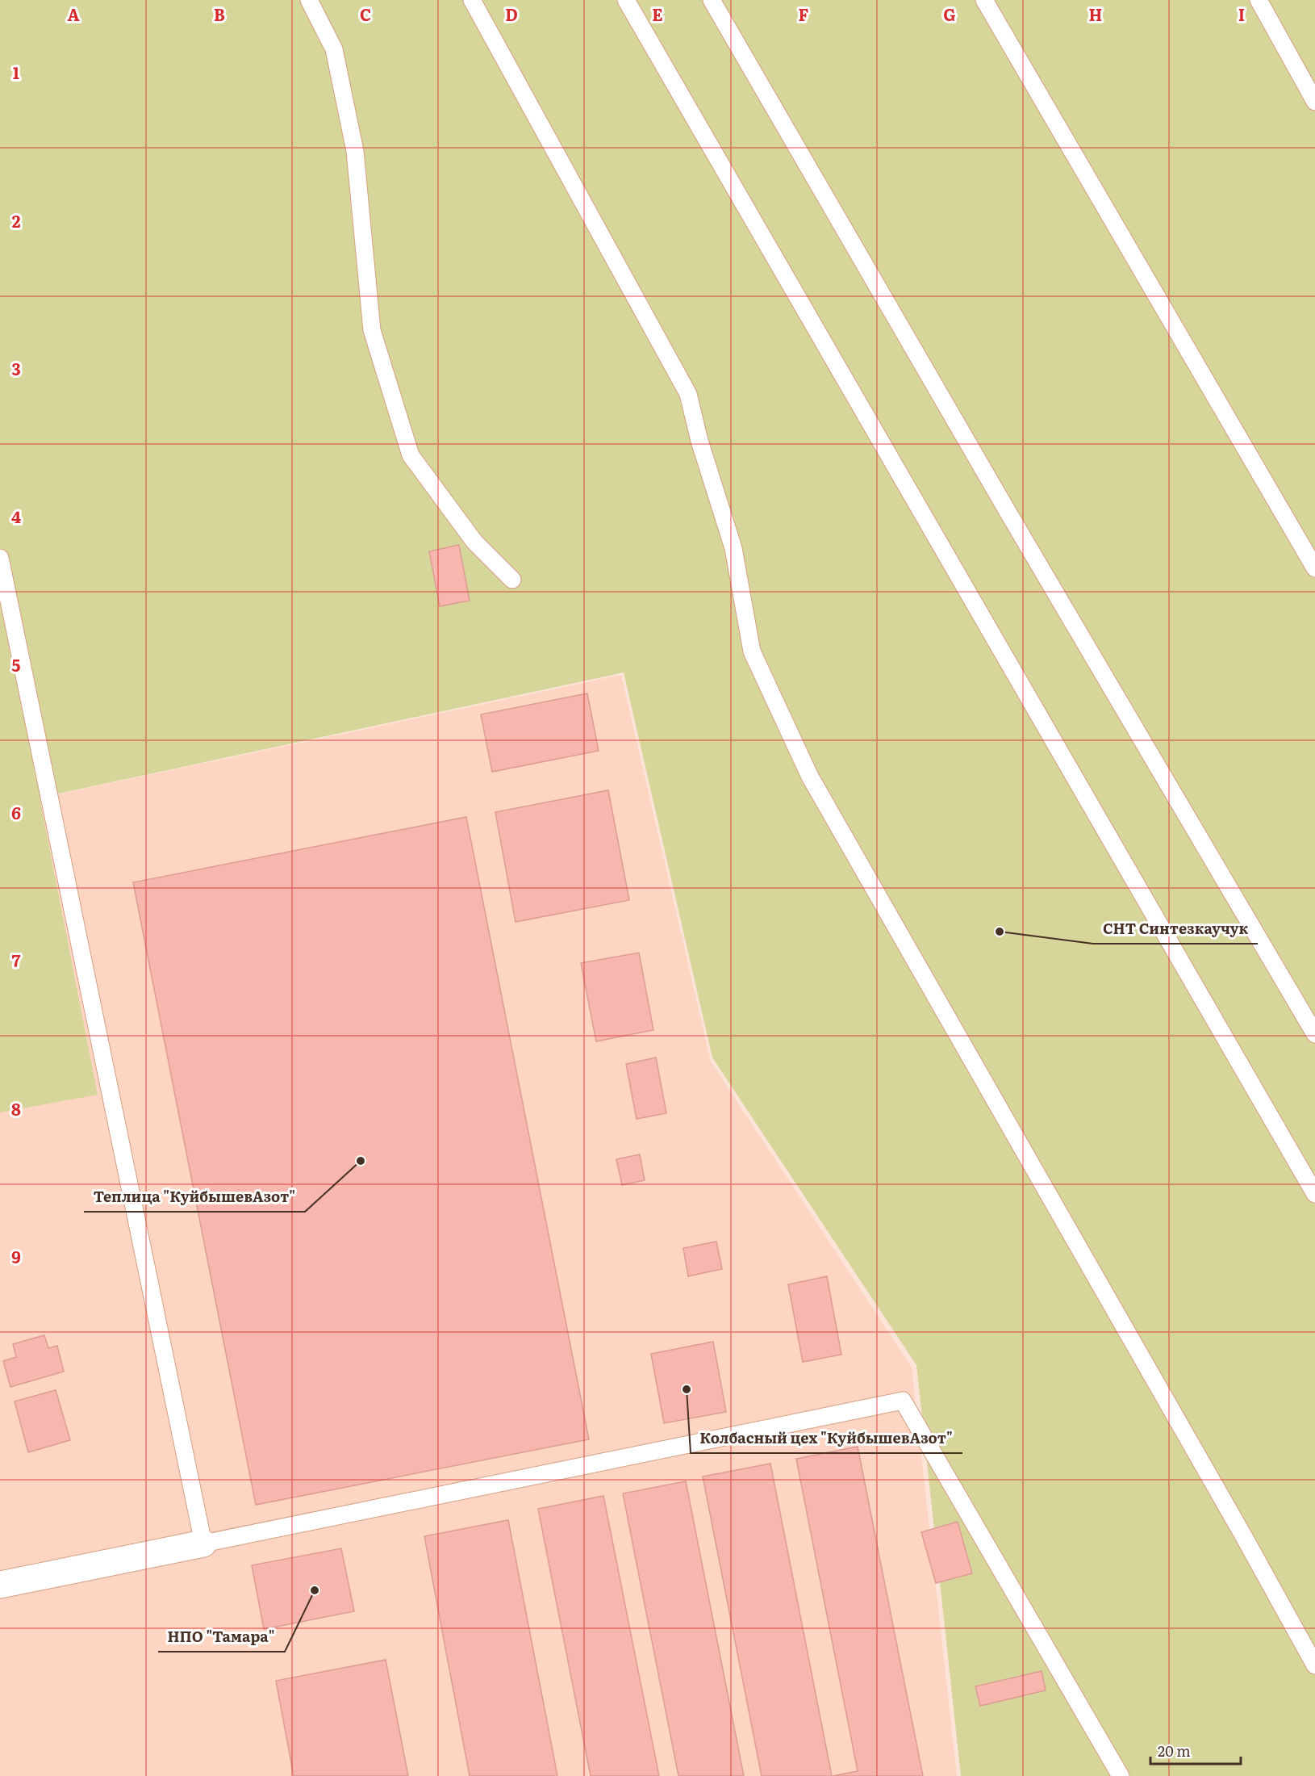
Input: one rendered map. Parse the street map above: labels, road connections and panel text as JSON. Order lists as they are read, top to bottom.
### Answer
{
  "places": [
    "СНТ Синтезкаучук",
    "Теплица \"КуйбышевАзот\"",
    "Колбасный цех \"КуйбышевАзот\"",
    "НПО \"Тамара\""
  ],
  "scale_bar": "20 m",
  "grid": {
    "columns": [
      "A",
      "B",
      "C",
      "D",
      "E",
      "F",
      "G",
      "H",
      "I"
    ],
    "rows": [
      "1",
      "2",
      "3",
      "4",
      "5",
      "6",
      "7",
      "8",
      "9"
    ]
  }
}
